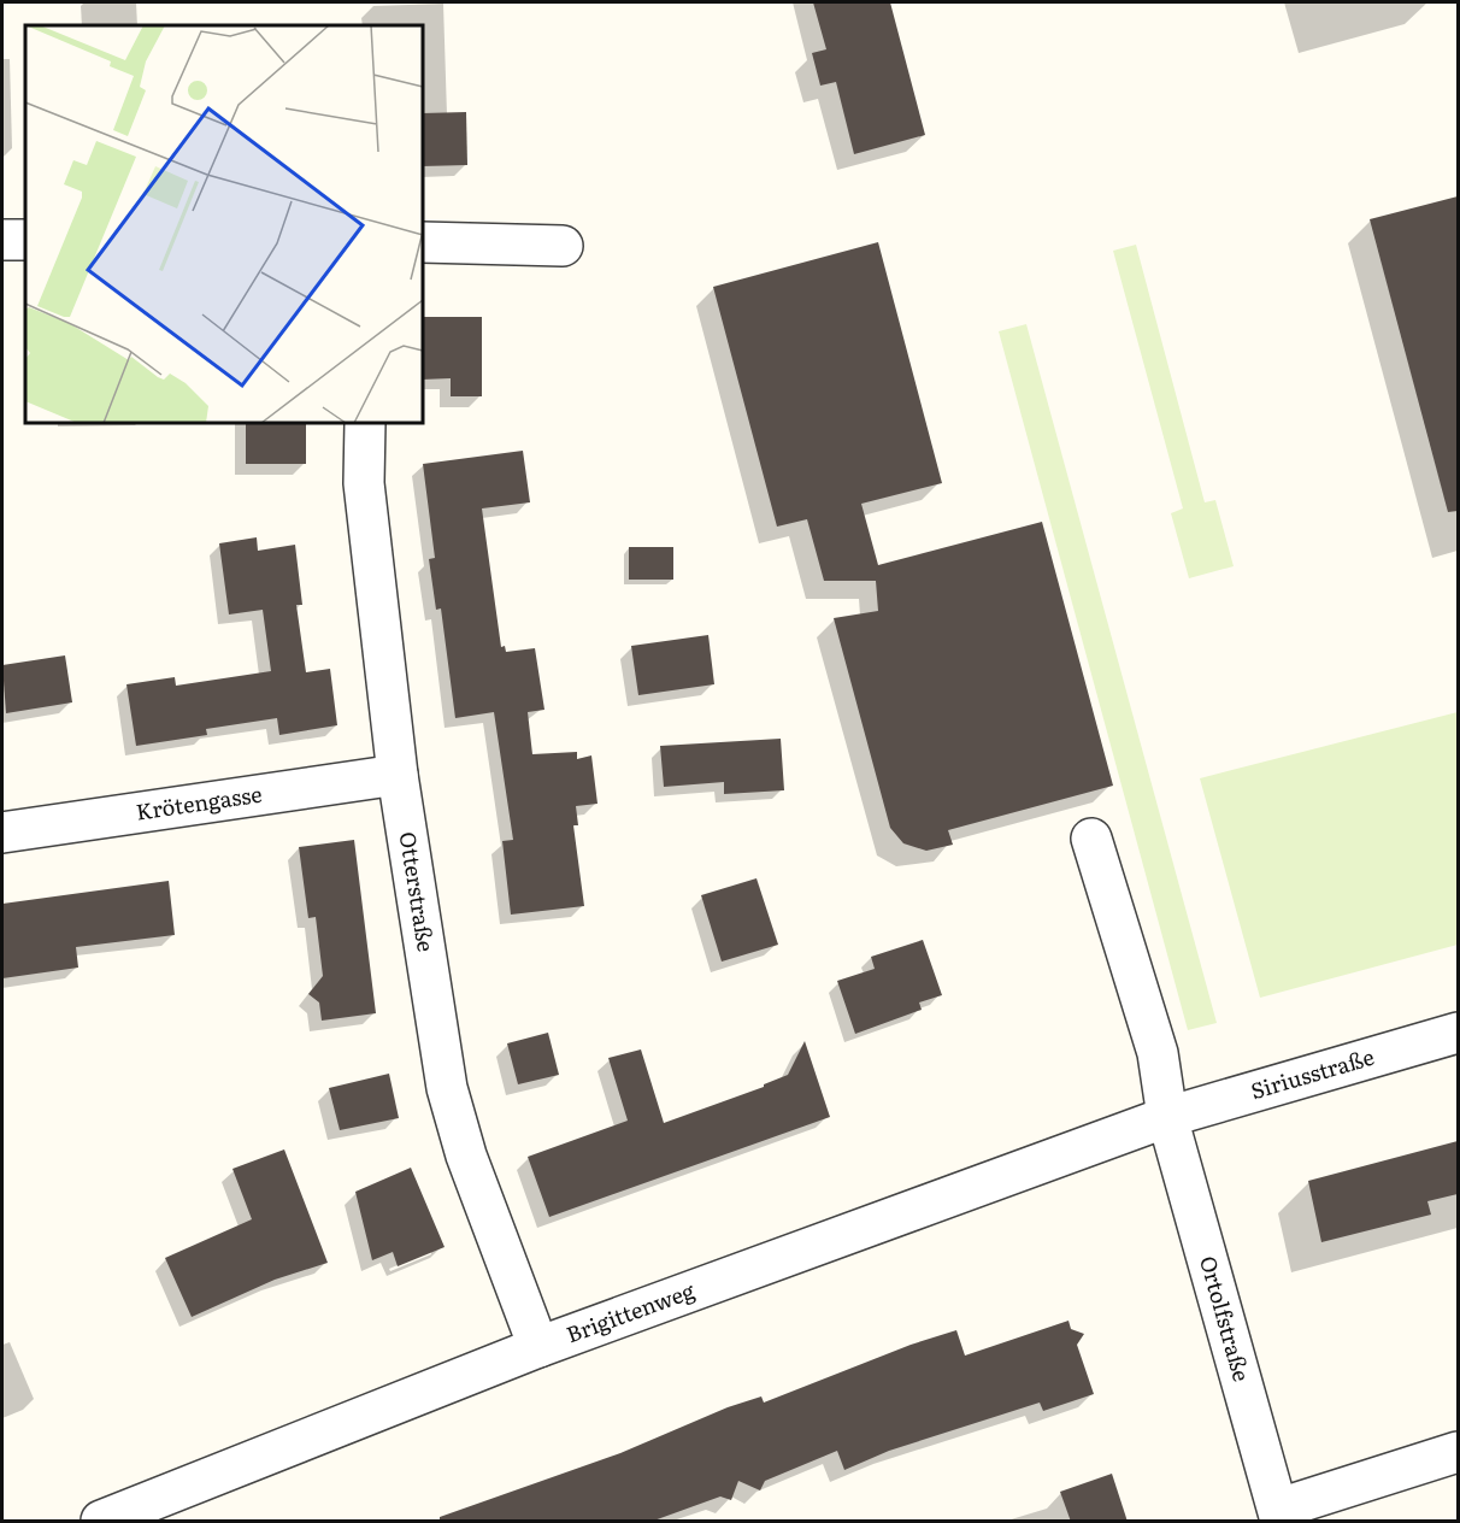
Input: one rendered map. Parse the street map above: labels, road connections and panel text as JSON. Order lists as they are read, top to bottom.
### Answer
{
  "streets": {
    "street": [
      "Krötengasse",
      "Otterstraße",
      "Siriusstraße",
      "Brigittenweg",
      "Ortolfstraße"
    ]
  },
  "crossings": [
    ["Krötengasse", "Otterstraße"],
    ["Otterstraße", "Brigittenweg"],
    ["Siriusstraße", "Brigittenweg"],
    ["Siriusstraße", "Ortolfstraße"],
    ["Brigittenweg", "Ortolfstraße"]
  ]
}
